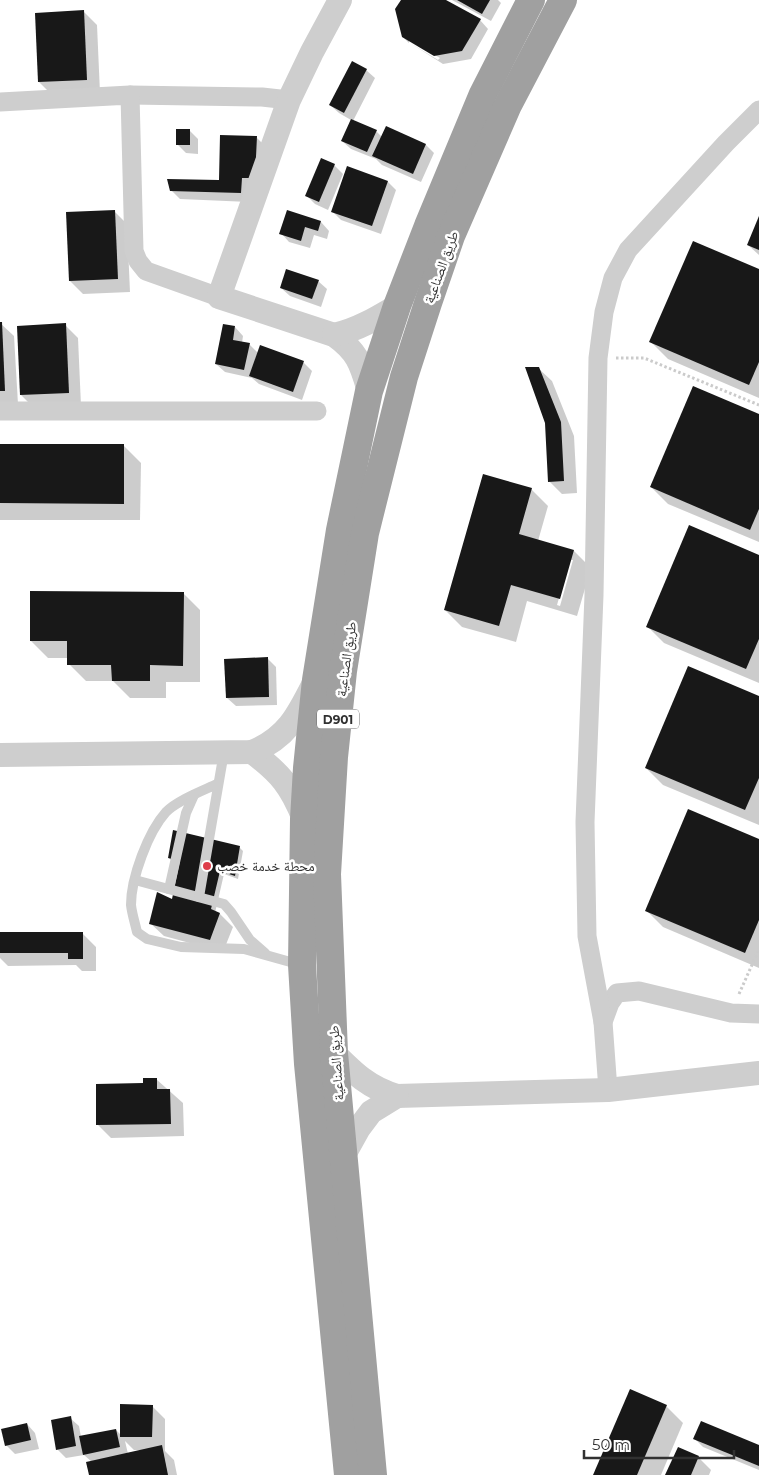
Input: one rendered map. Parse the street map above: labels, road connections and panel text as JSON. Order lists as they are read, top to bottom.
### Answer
{
  "streets": {
    "highway": ["طريق الصناعية", "D901"]
  },
  "places": ["محطة خدمة خصب"],
  "scale_bar": "50 m"
}
